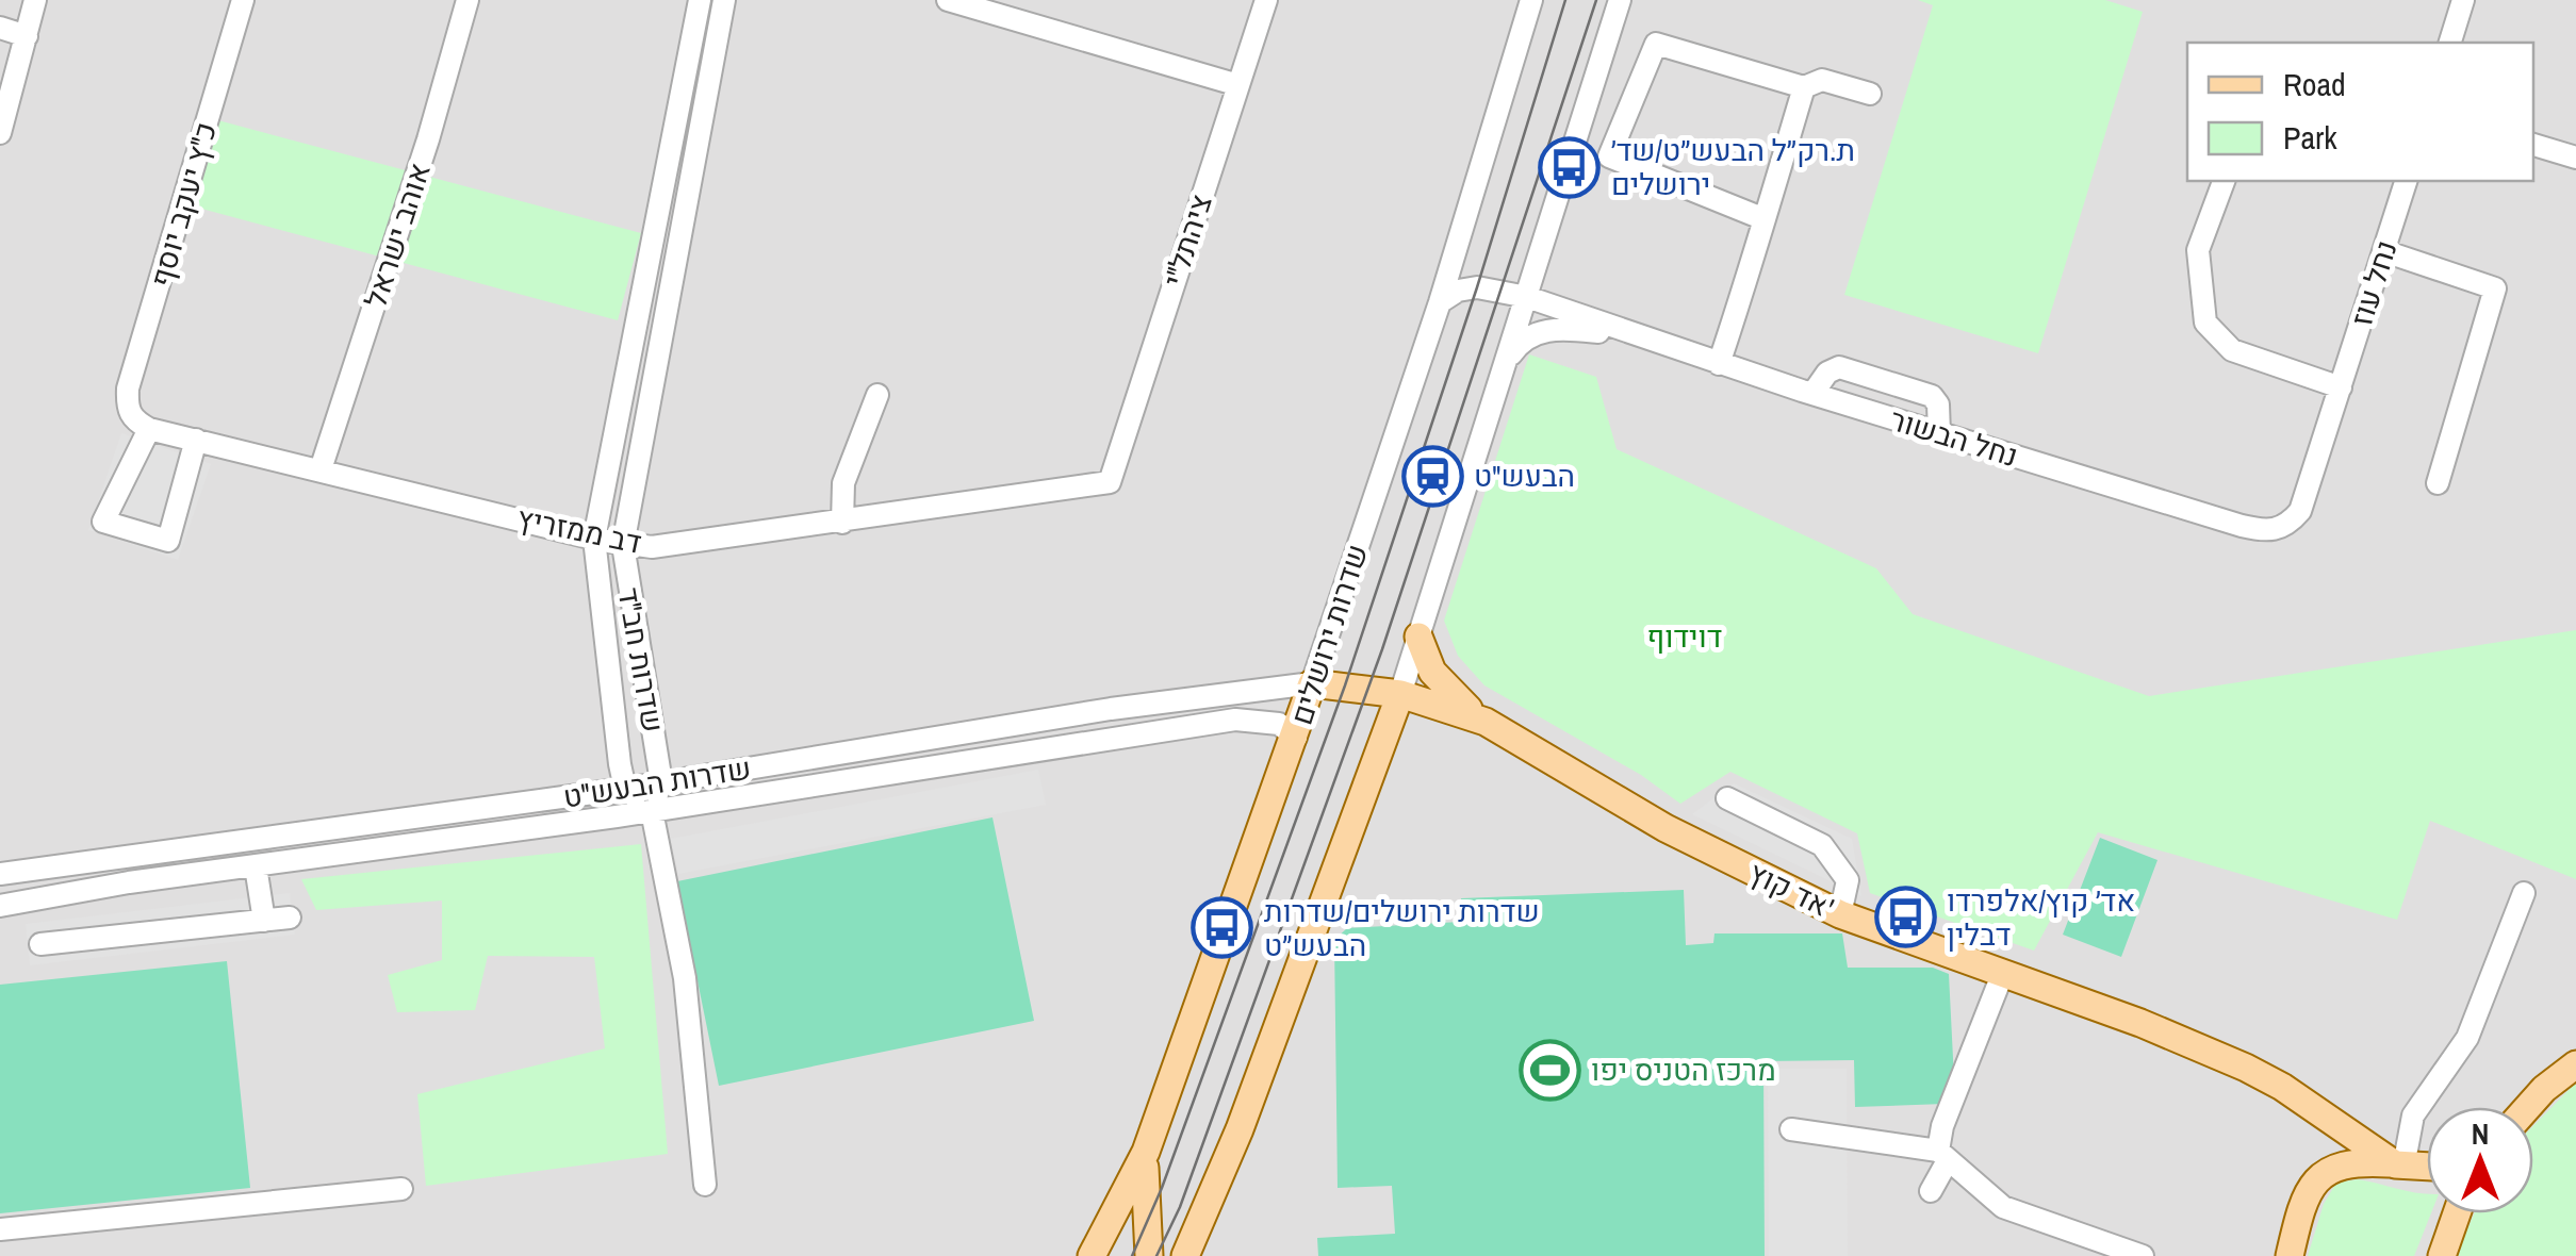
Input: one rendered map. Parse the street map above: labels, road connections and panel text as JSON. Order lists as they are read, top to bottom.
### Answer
{
  "streets": {
    "main road": ["שדרות ירושלים", "אד קוץ'"],
    "street": [
      "כ\"ץ יעקב יוסף",
      "אוהב ישראל",
      "ציהתל\"י",
      "נחל עוז",
      "נחל הבשור",
      "דב ממזריץ",
      "שדרות חב\"ד",
      "שדרות הבעש\"ט"
    ]
  },
  "crossings": [
    ["כ\"ץ יעקב יוסף", "דב ממזריץ"],
    ["אוהב ישראל", "דב ממזריץ"],
    ["ציהתל\"י", "דב ממזריץ"],
    ["נחל עוז", "נחל הבשור"],
    ["נחל הבשור", "שדרות ירושלים"],
    ["דב ממזריץ", "שדרות חב\"ד"],
    ["שדרות ירושלים", "שדרות הבעש\"ט"],
    ["שדרות ירושלים", "אד קוץ'"],
    ["שדרות חב\"ד", "שדרות הבעש\"ט"],
    ["שדרות הבעש\"ט", "אד קוץ'"]
  ],
  "parks": ["דוידוף"],
  "places": {
    "bus stop": ["ת.רק״ל הבעש״ט/שד׳ ירושלים", "אד׳ קוץ/אלפרדו דבלין", "שדרות ירושלים/שדרות הבעש״ט"],
    "station": ["הבעש\"ט"],
    "sports": ["מרכז הטניס יפו"]
  },
  "legend": ["Road", "Park"],
  "north": "top"
}
